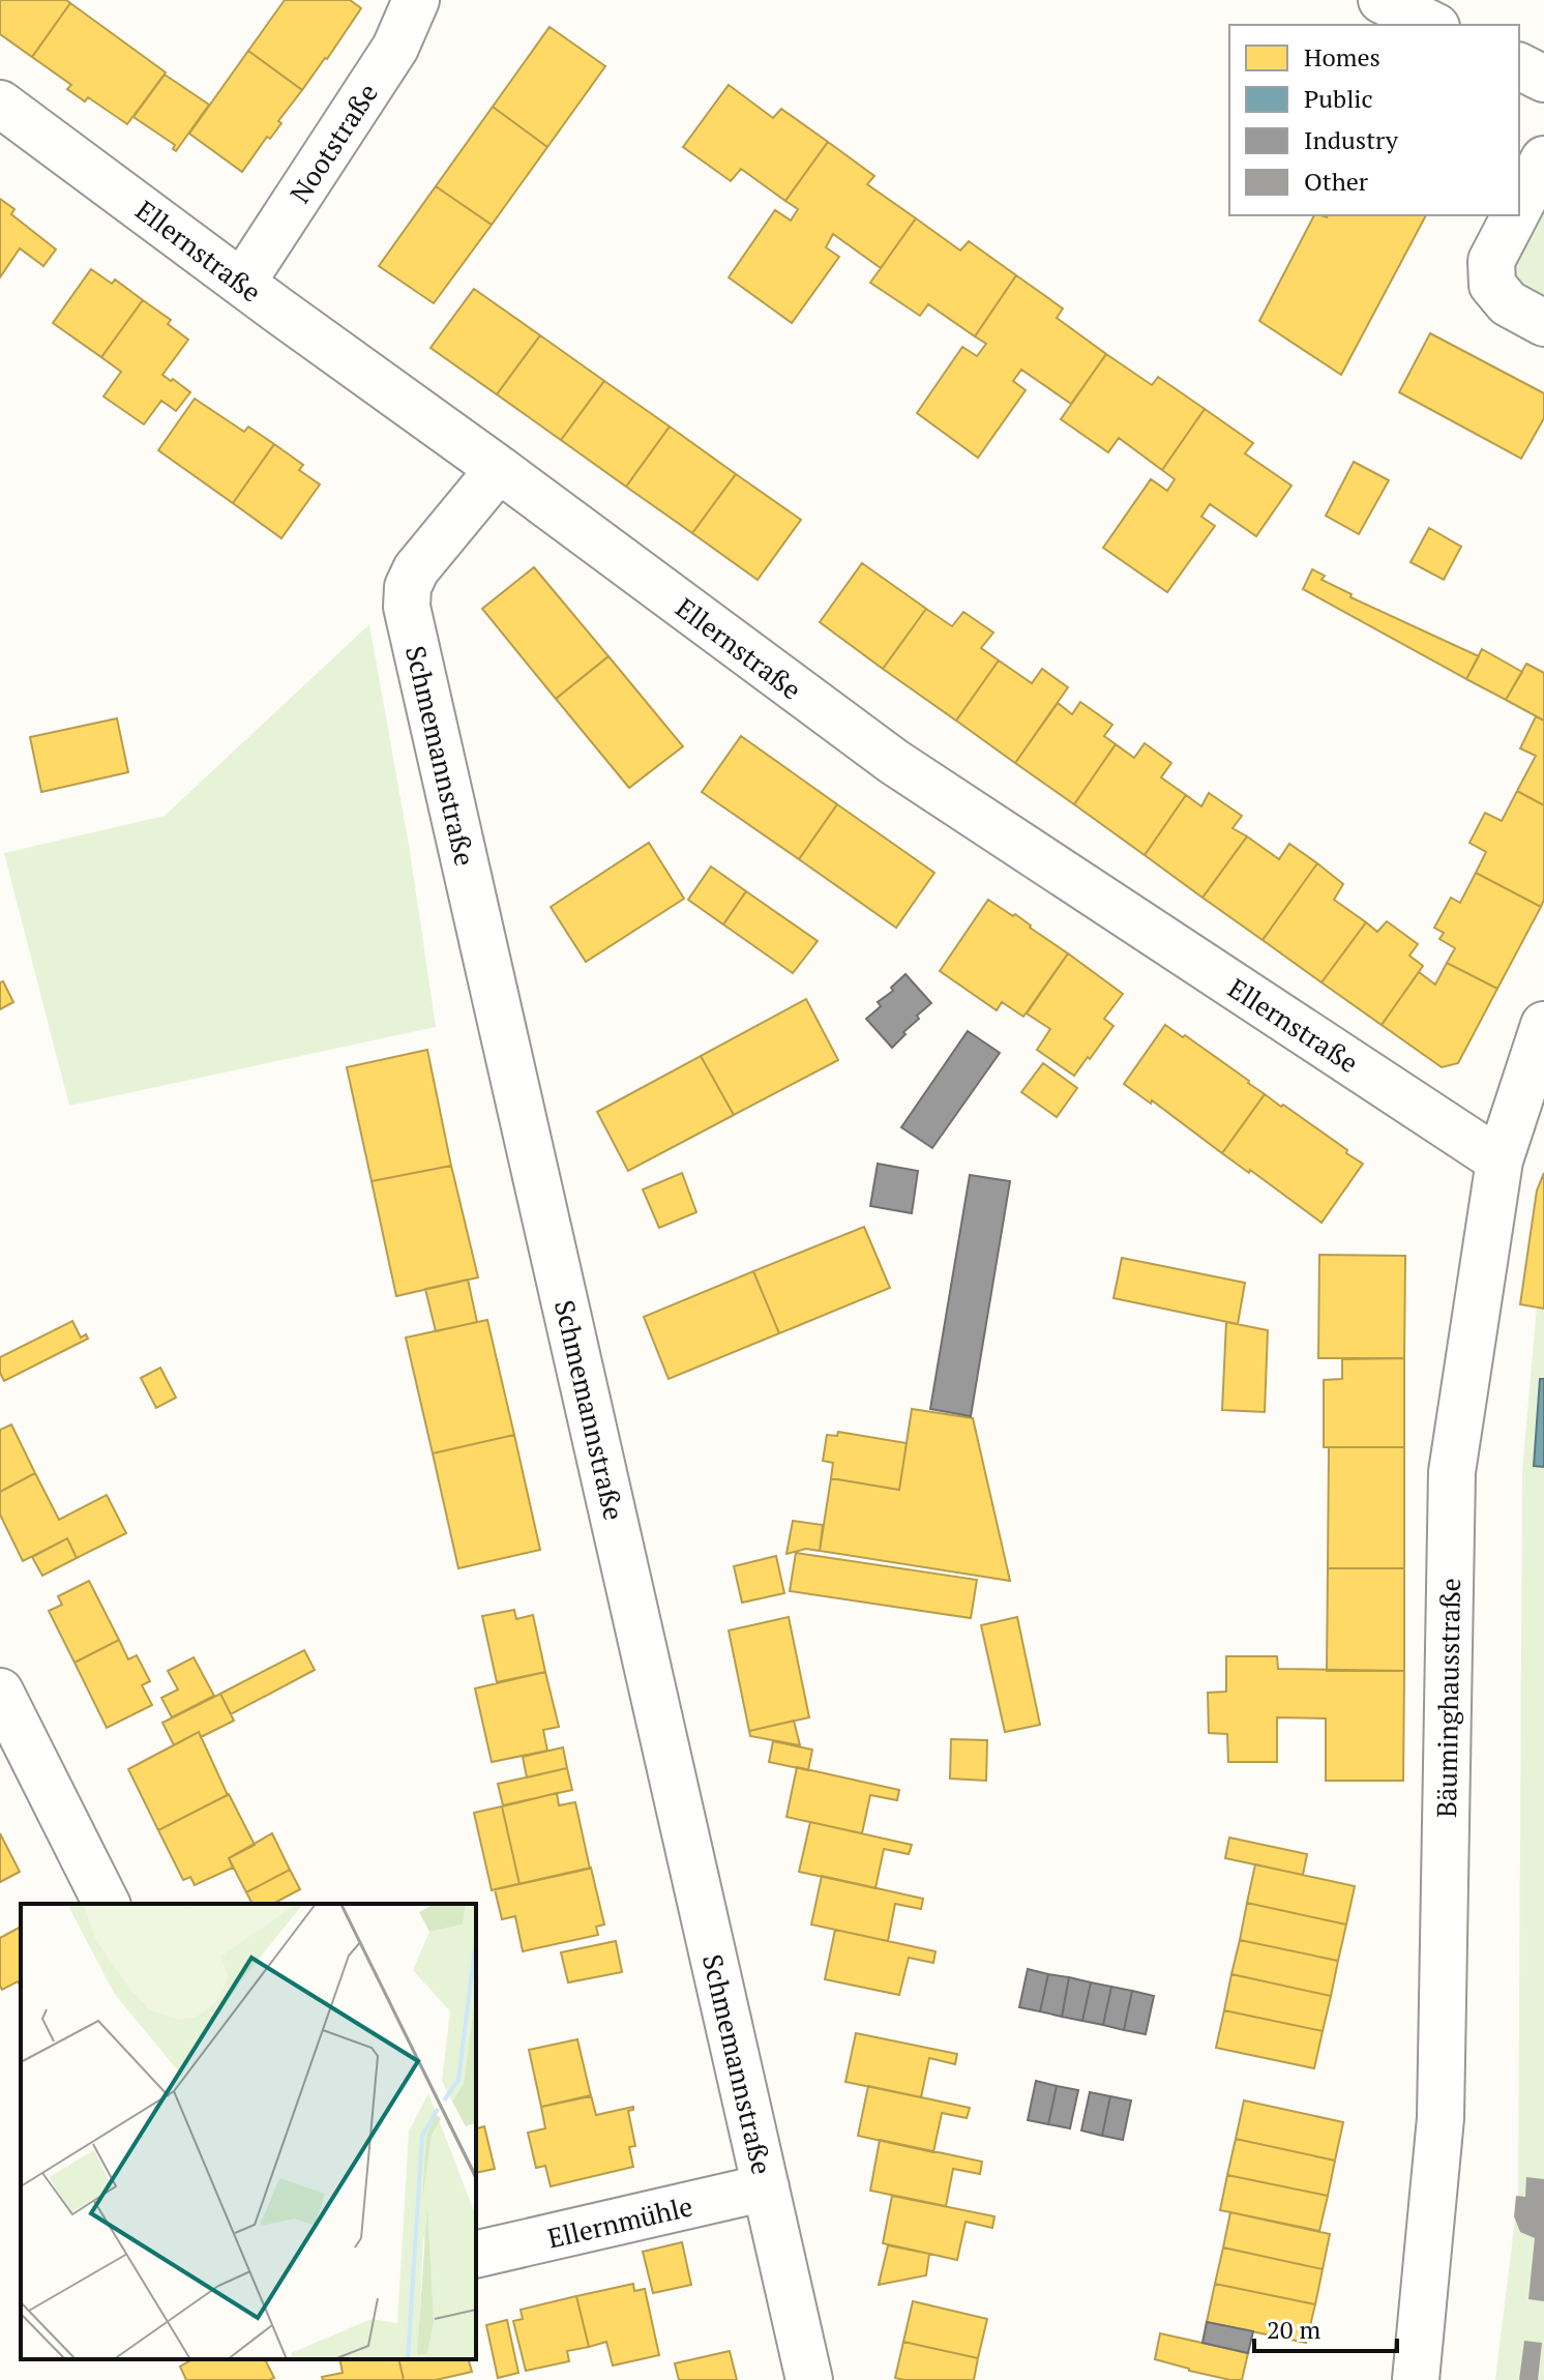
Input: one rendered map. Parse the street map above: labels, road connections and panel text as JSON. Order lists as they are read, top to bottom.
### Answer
{
  "streets": {
    "street": [
      "Nootstraße",
      "Ellernstraße",
      "Schmemannstraße",
      "Bäuminghausstraße",
      "Ellernmühle"
    ]
  },
  "crossings": [
    ["Nootstraße", "Ellernstraße"],
    ["Ellernstraße", "Schmemannstraße"],
    ["Ellernstraße", "Bäuminghausstraße"],
    ["Schmemannstraße", "Ellernmühle"]
  ],
  "legend": [
    "Homes",
    "Public",
    "Industry",
    "Other"
  ],
  "scale_bar": "20 m"
}
